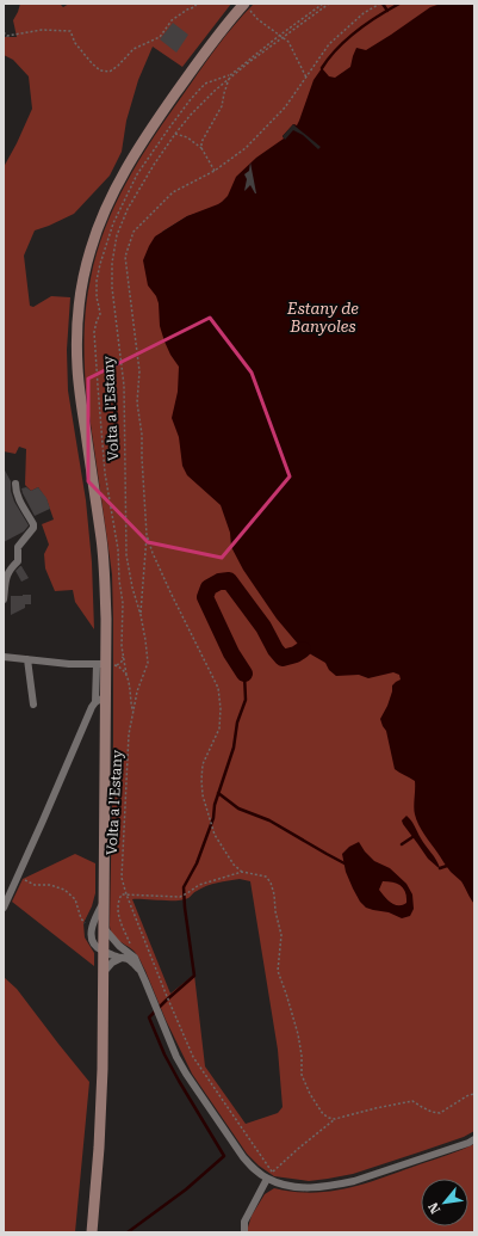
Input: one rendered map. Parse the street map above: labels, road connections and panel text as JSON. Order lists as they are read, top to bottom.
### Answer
{
  "streets": {
    "path": ["Volta a l'Estany"]
  },
  "water": ["Estany de Banyoles"],
  "north": "bottom left"
}
